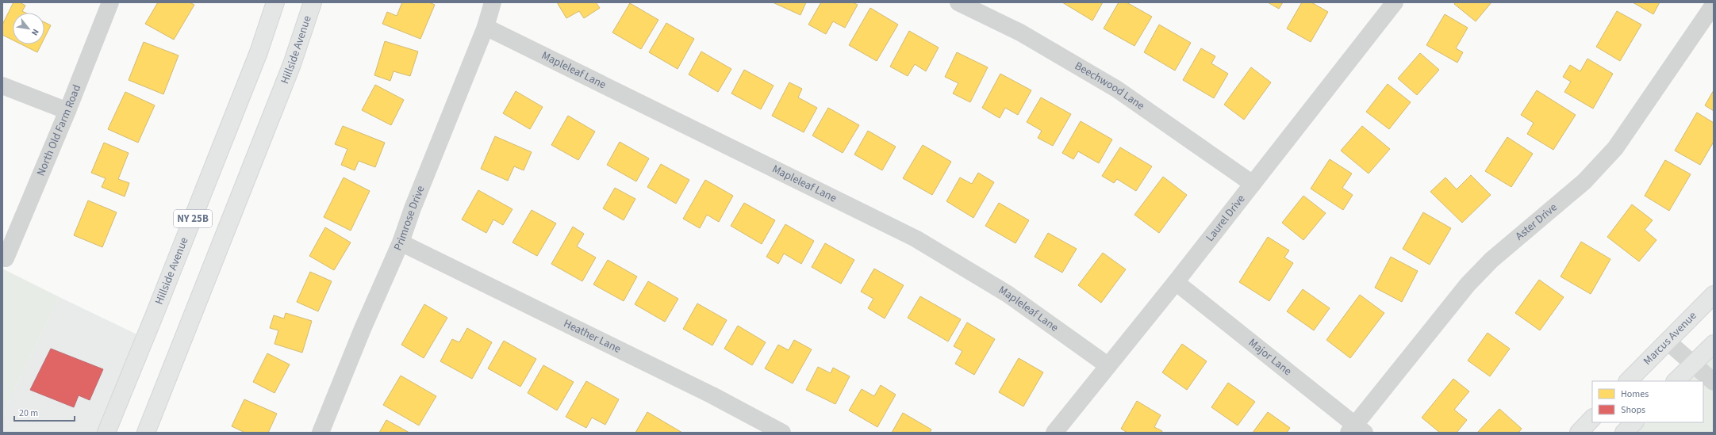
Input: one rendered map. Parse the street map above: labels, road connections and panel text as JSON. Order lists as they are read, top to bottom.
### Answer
{
  "streets": {
    "main road": ["Hillside Avenue", "NY 25B", "Marcus Avenue"],
    "street": [
      "Mapleleaf Lane",
      "Beechwood Lane",
      "North Old Farm Road",
      "Laurel Drive",
      "Primrose Drive",
      "Aster Drive",
      "Heather Lane",
      "Major Lane"
    ]
  },
  "crossings": [
    ["Mapleleaf Lane", "Laurel Drive"],
    ["Mapleleaf Lane", "Primrose Drive"],
    ["Beechwood Lane", "Laurel Drive"],
    ["Laurel Drive", "Major Lane"],
    ["Primrose Drive", "Heather Lane"],
    ["Aster Drive", "Major Lane"]
  ],
  "legend": ["Homes", "Shops"],
  "scale_bar": "20 m",
  "north": "bottom right"
}
